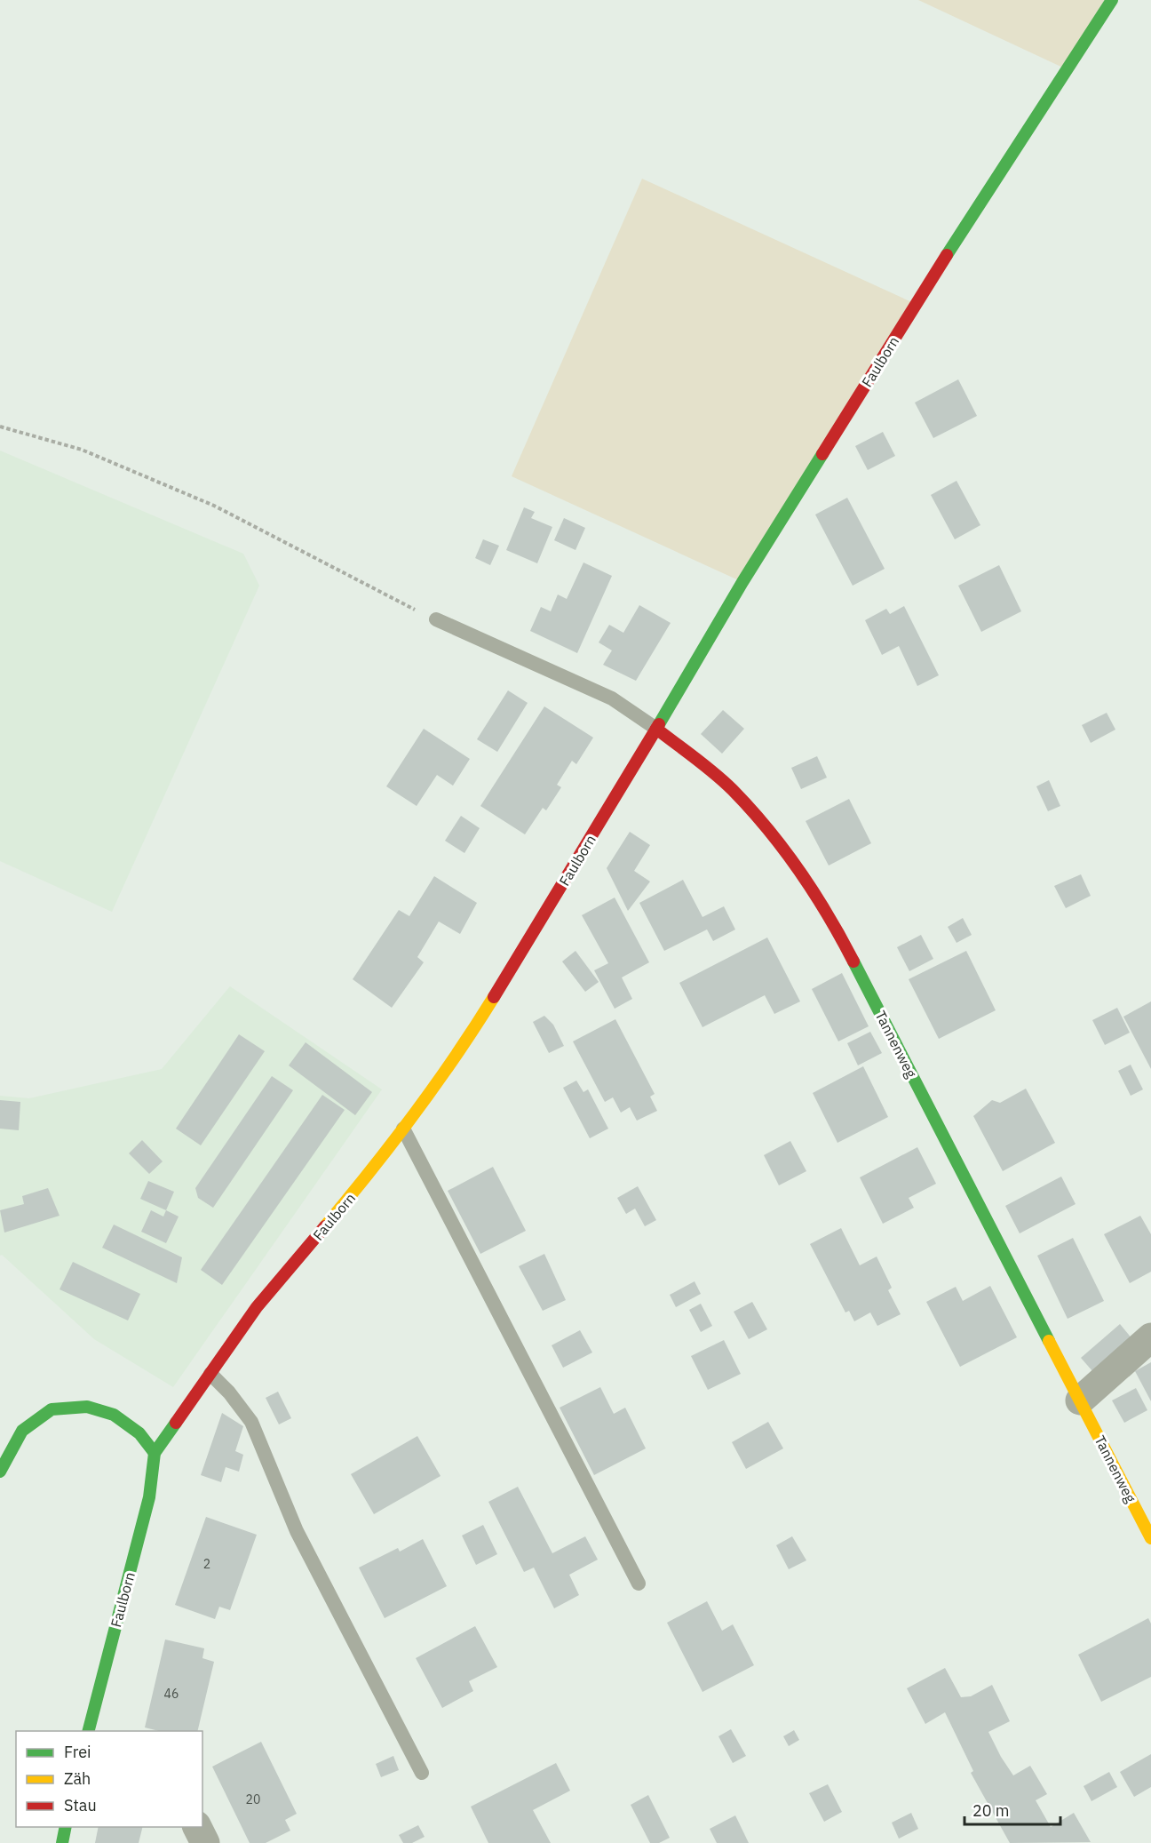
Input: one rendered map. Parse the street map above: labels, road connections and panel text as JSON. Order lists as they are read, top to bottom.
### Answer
{
  "streets": {
    "street": ["Faulborn", "Tannenweg"]
  },
  "crossings": [
    ["Faulborn", "Tannenweg"]
  ],
  "house_numbers": ["2", "46", "20"],
  "legend": ["Frei", "Zäh", "Stau"],
  "scale_bar": "20 m"
}
